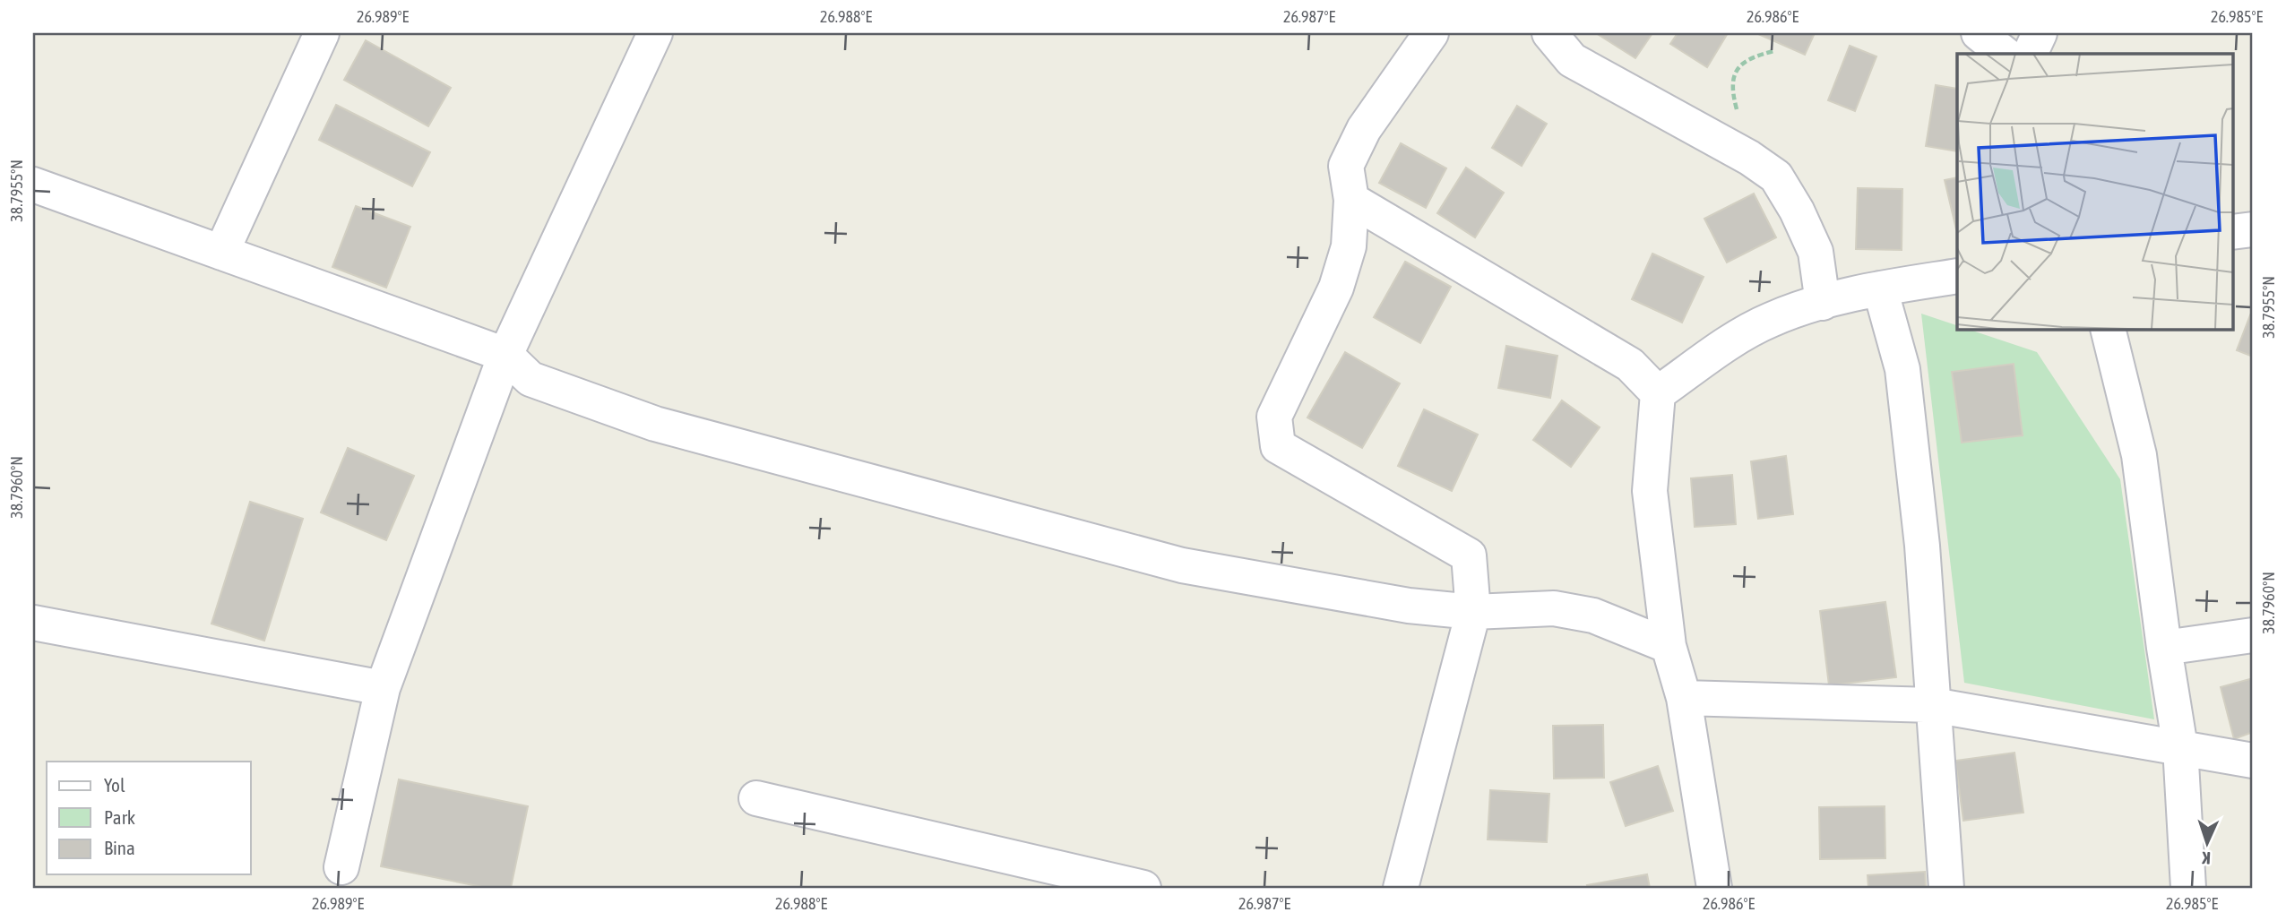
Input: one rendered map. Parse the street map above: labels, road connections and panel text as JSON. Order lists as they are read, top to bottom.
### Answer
{
  "legend": ["Yol", "Park", "Bina"],
  "north": "bottom",
  "coordinates": [
    "26.989°E",
    "26.988°E",
    "26.987°E",
    "26.986°E",
    "26.985°E",
    "38.7955°N",
    "38.7960°N"
  ]
}
